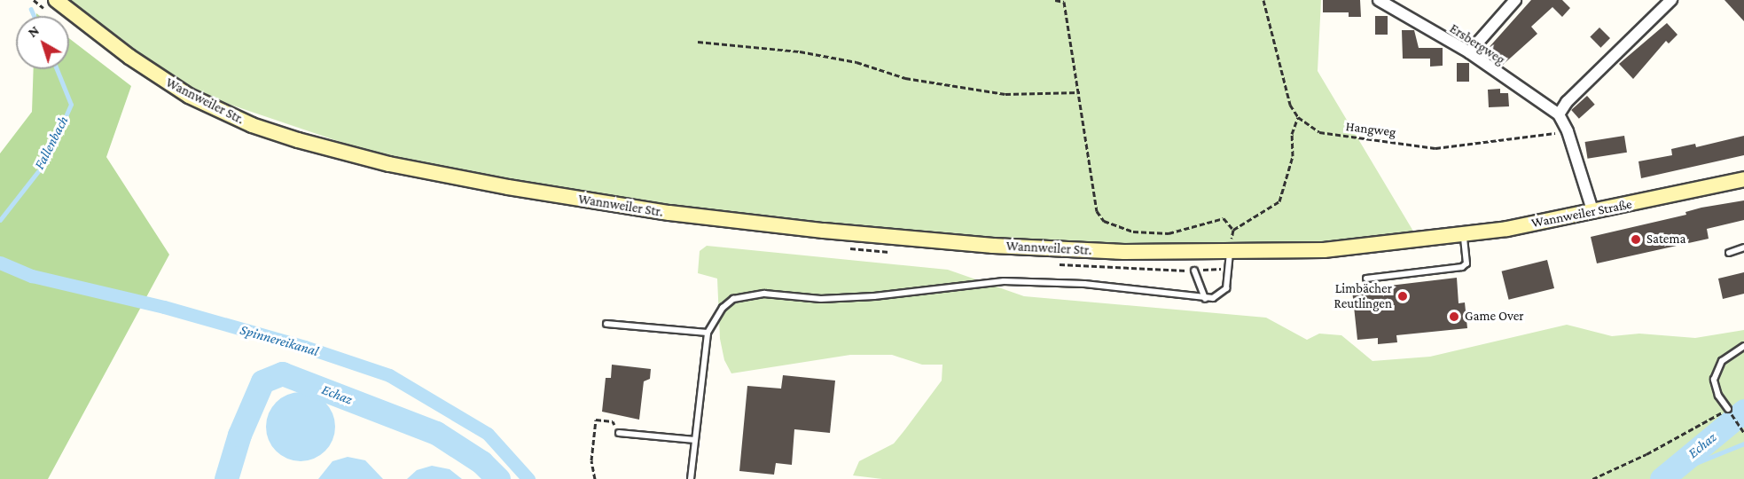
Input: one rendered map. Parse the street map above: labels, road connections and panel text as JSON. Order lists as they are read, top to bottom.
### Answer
{
  "streets": {
    "main road": ["Wannweiler Str.", "Wannweiler Straße"],
    "street": ["Ersbergweg"],
    "path": ["Hangweg"]
  },
  "crossings": [
    ["Ersbergweg", "Hangweg"],
    ["Ersbergweg", "Wannweiler Straße"],
    ["Wannweiler Str.", "Wannweiler Straße"]
  ],
  "water": ["Fallenbach", "Spinnereikanal", "Echaz"],
  "places": ["Satema", "Limbächer Reutlingen", "Game Over"],
  "north": "top left"
}
